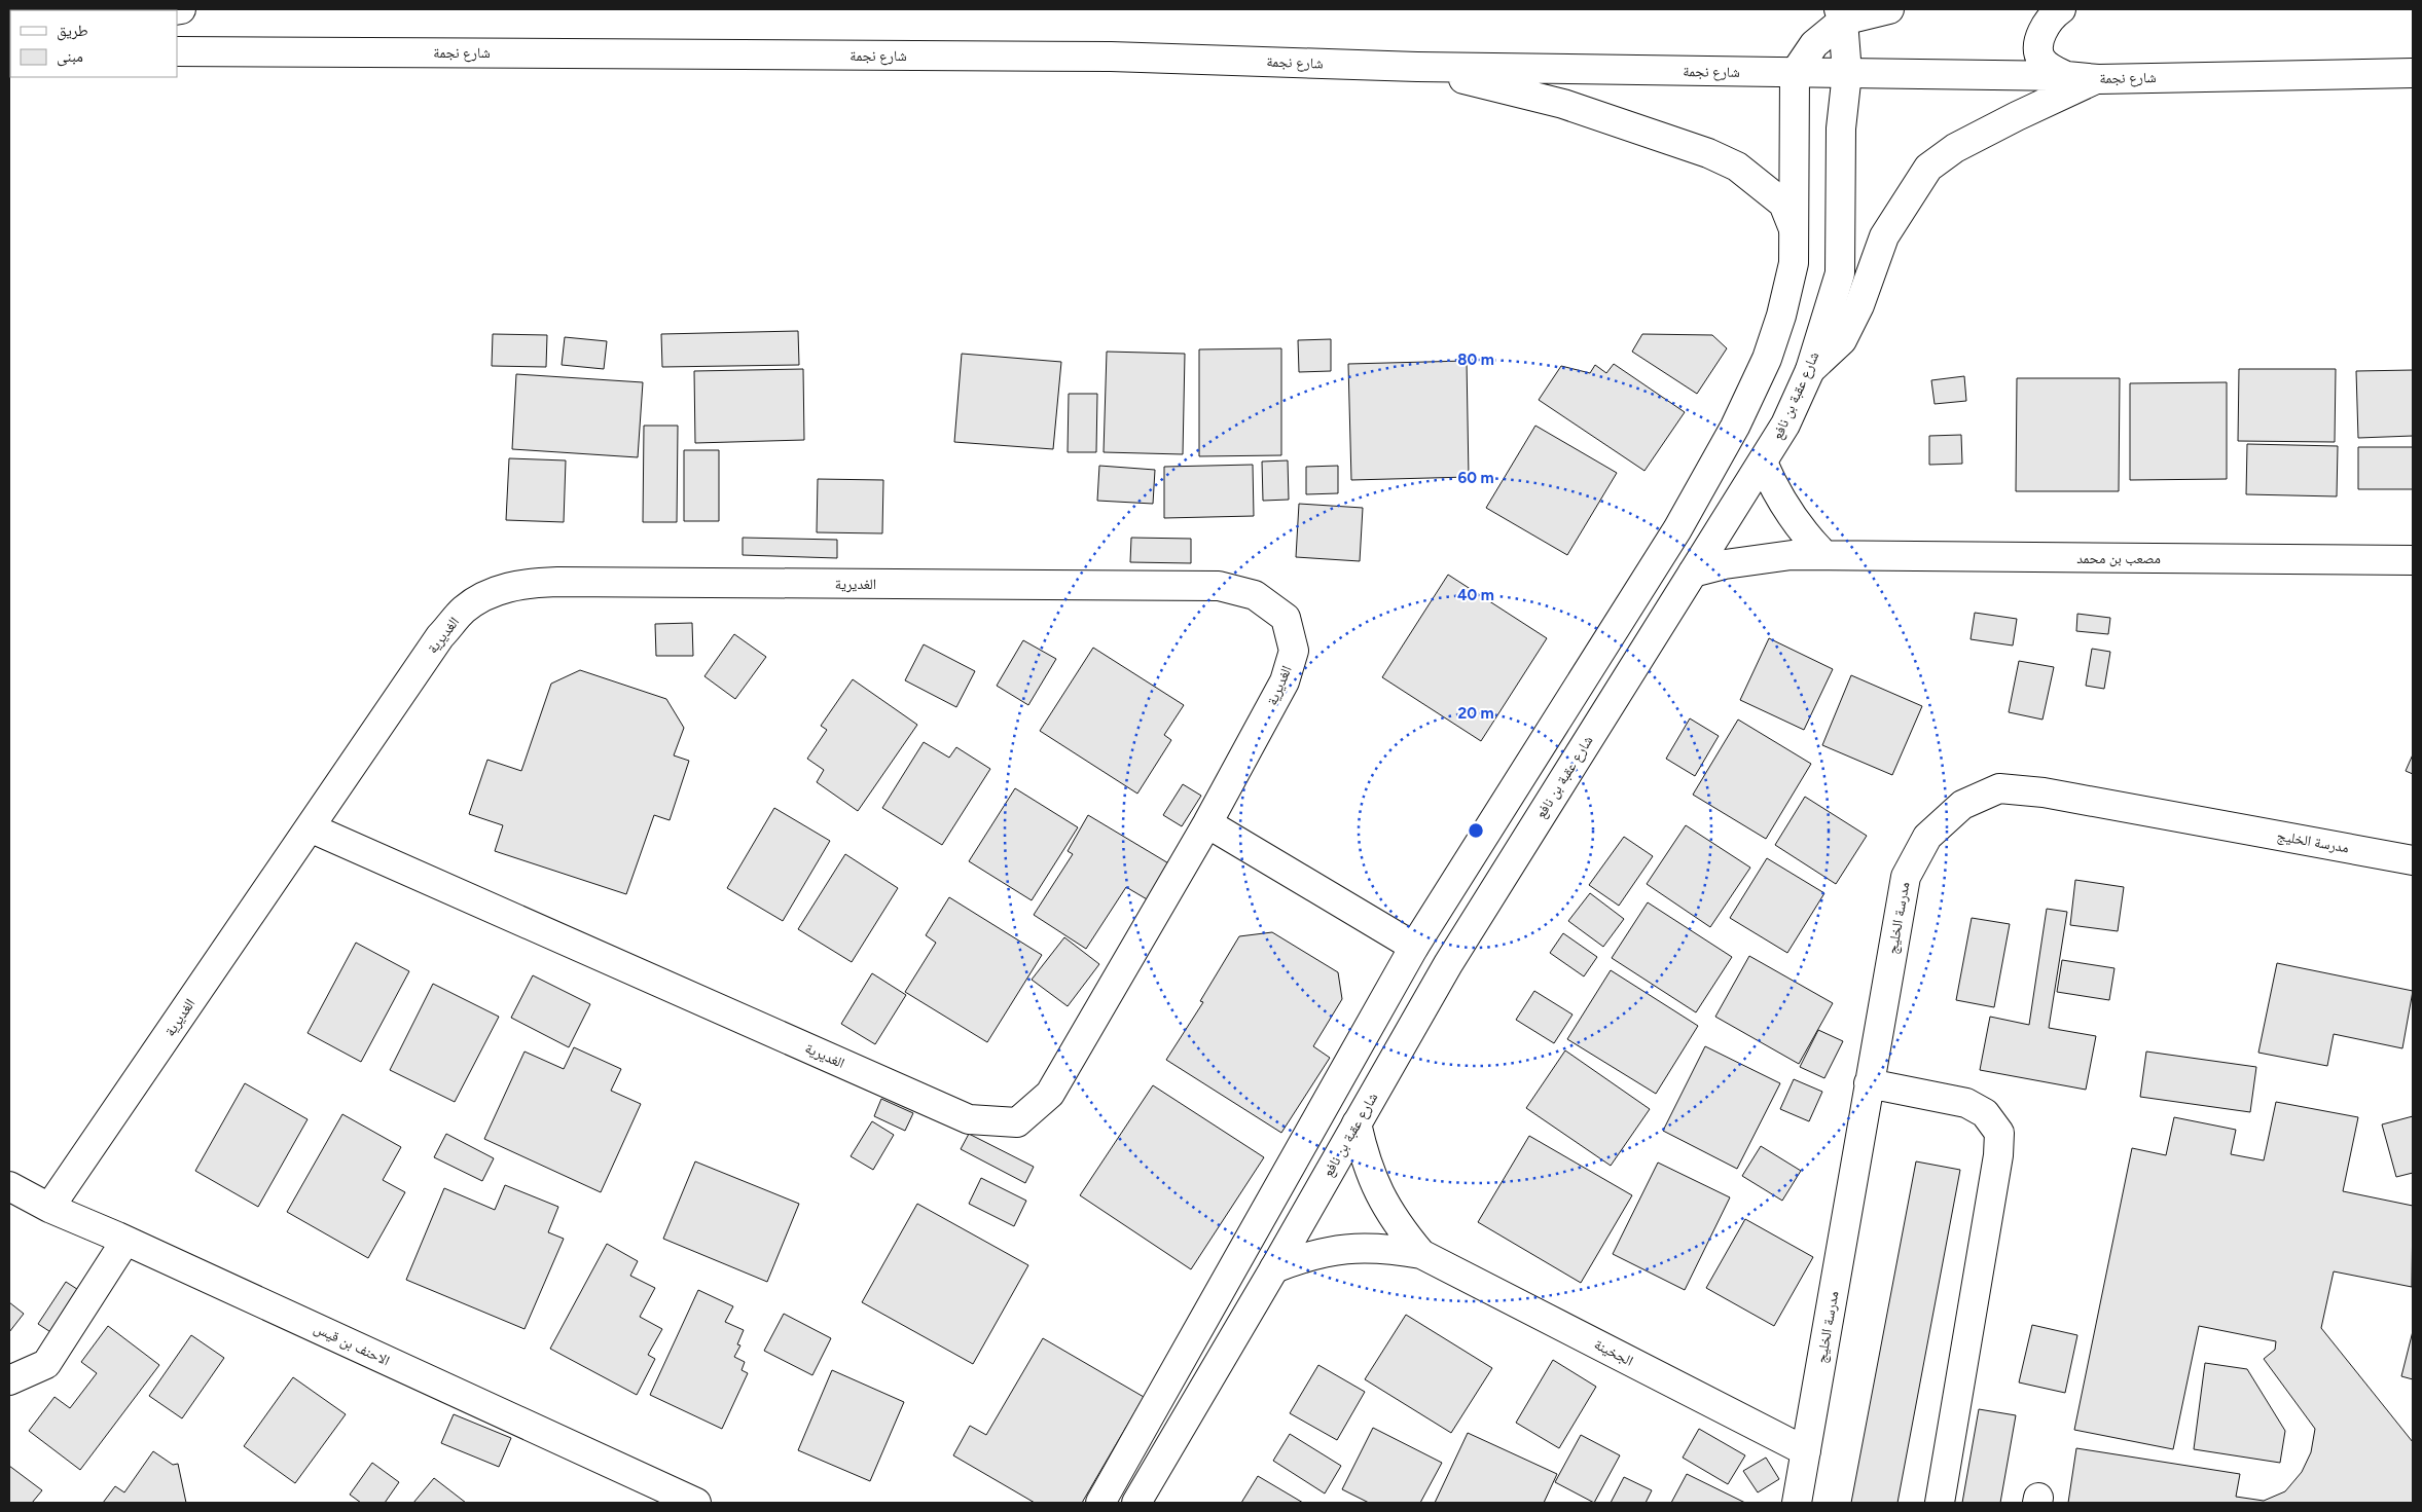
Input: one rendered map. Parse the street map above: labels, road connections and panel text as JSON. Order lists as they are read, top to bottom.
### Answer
{
  "streets": {
    "street": [
      "شارع نجمة",
      "شارع عقبة بن نافع",
      "مصعب بن محمد",
      "الغديرية",
      "مدرسة الخليج",
      "الاحنف بن قيس",
      "الجخينة"
    ]
  },
  "crossings": [
    ["شارع نجمة", "شارع عقبة بن نافع"],
    ["شارع عقبة بن نافع", "مصعب بن محمد"],
    ["شارع عقبة بن نافع", "الجخينة"],
    ["الغديرية", "الاحنف بن قيس"],
    ["مدرسة الخليج", "الجخينة"]
  ],
  "legend": ["طريق", "مبنى"],
  "rings": [
    "80 m",
    "60 m",
    "40 m",
    "20 m"
  ]
}
